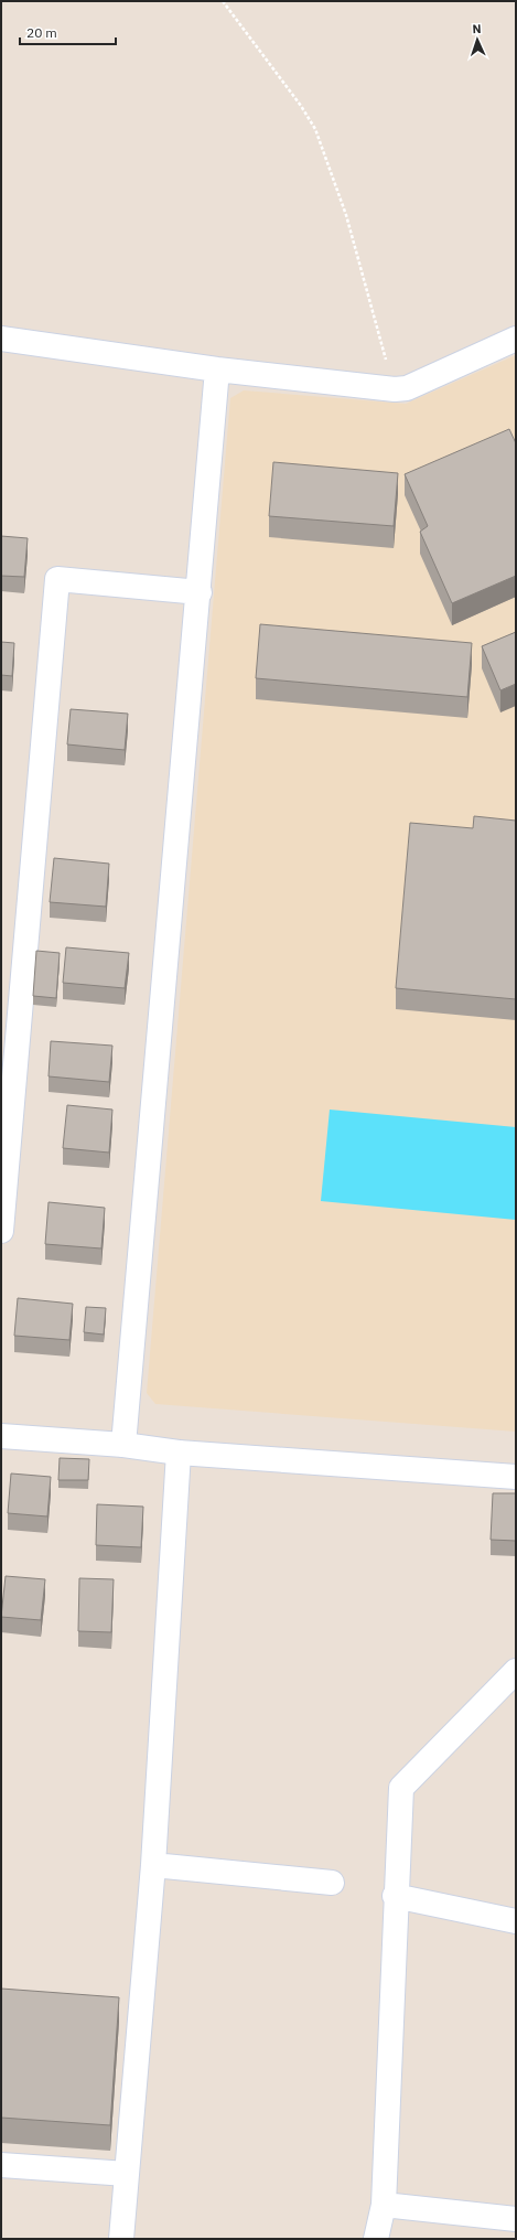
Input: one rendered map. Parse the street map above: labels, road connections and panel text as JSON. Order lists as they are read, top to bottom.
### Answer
{
  "scale_bar": "20 m",
  "north": "top"
}
